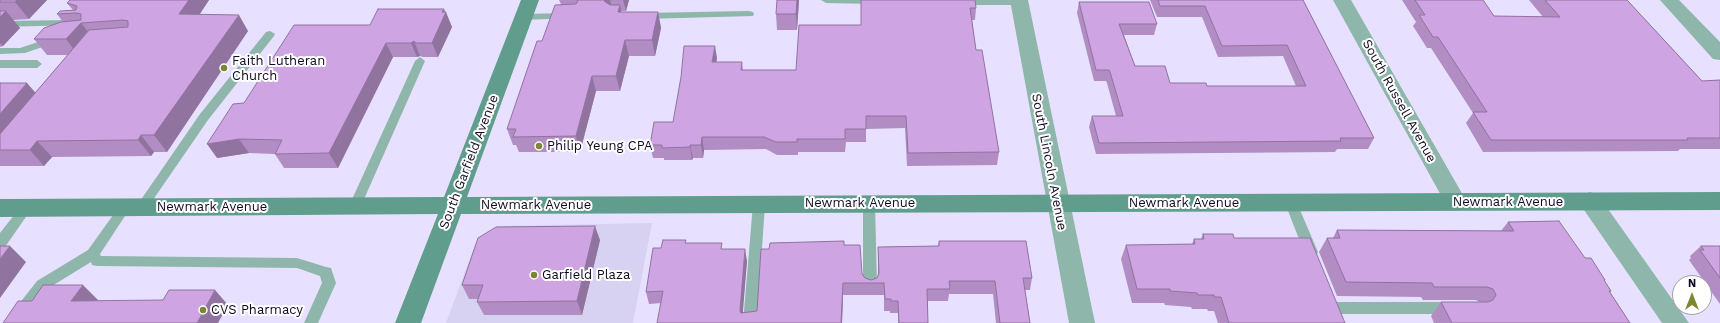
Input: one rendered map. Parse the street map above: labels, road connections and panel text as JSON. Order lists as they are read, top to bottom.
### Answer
{
  "streets": {
    "street": [
      "South Russell Avenue",
      "South Garfield Avenue",
      "South Lincoln Avenue",
      "Newmark Avenue"
    ]
  },
  "crossings": [
    ["South Russell Avenue", "Newmark Avenue"],
    ["South Garfield Avenue", "Newmark Avenue"],
    ["South Lincoln Avenue", "Newmark Avenue"]
  ],
  "places": [
    "Faith Lutheran Church",
    "Philip Yeung CPA",
    "Garfield Plaza",
    "CVS Pharmacy"
  ],
  "north": "top"
}
